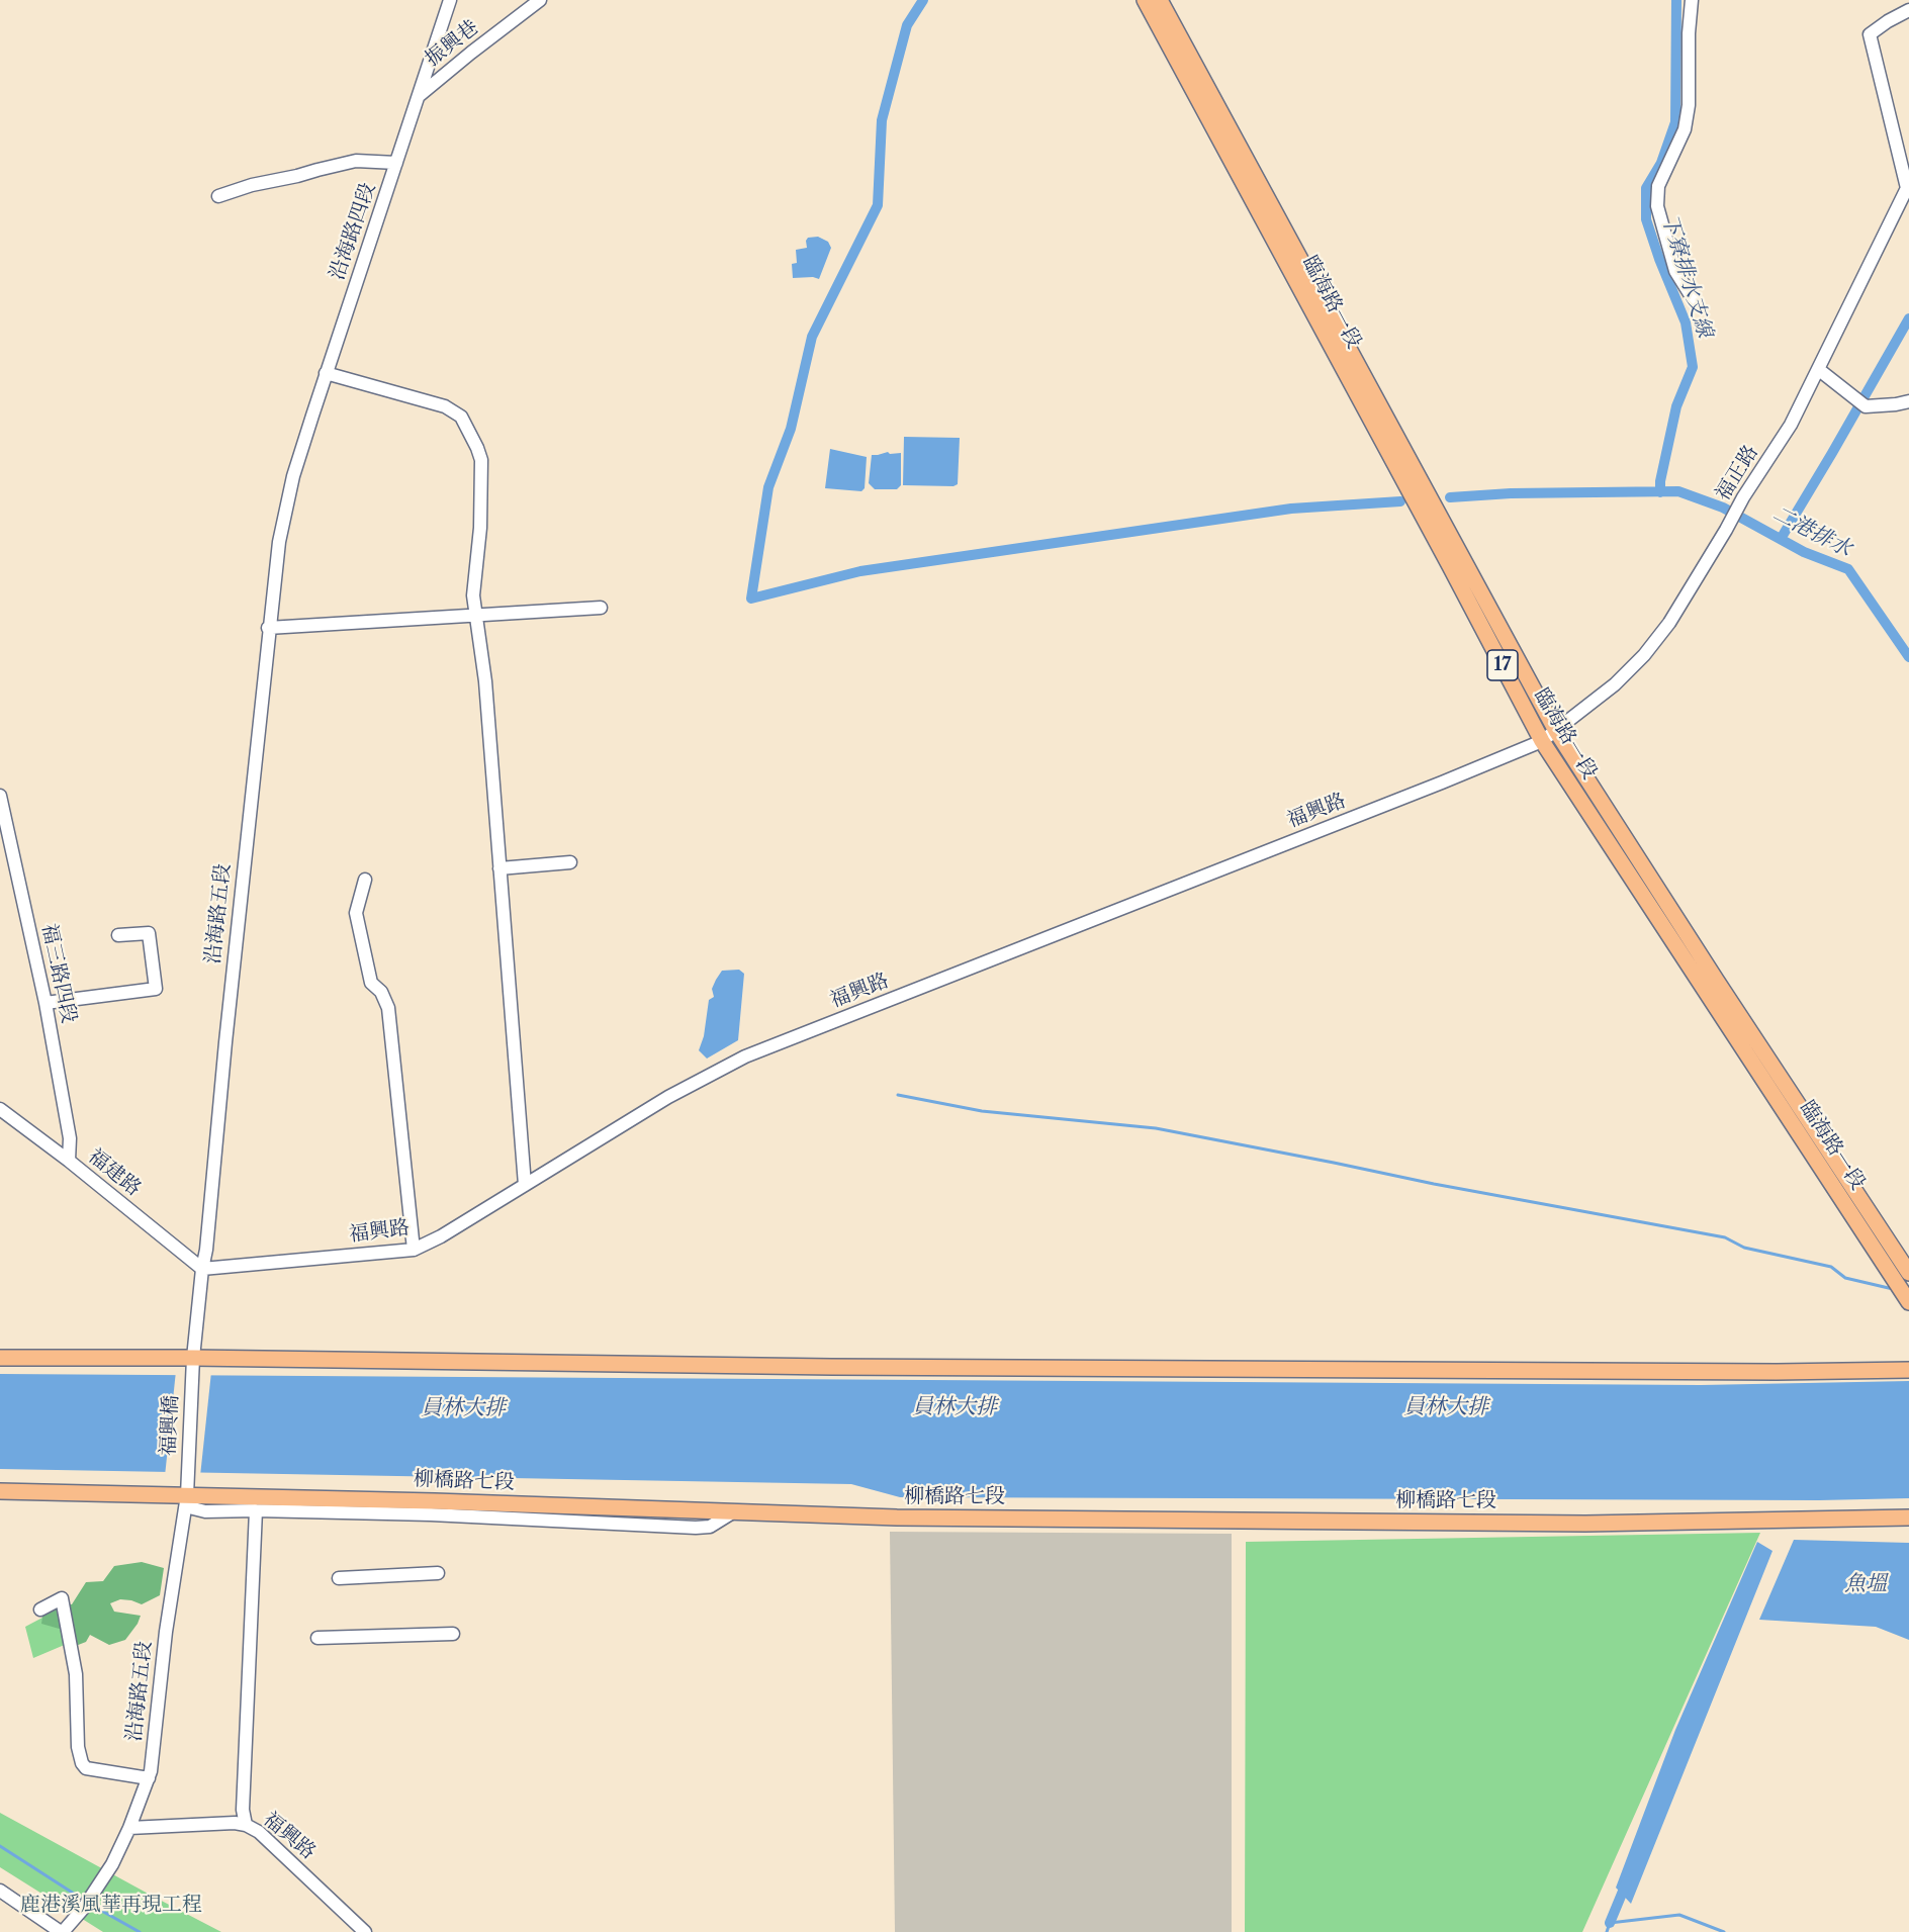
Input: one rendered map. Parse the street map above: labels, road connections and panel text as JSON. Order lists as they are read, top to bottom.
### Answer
{
  "streets": {
    "main road": ["臨海路一段", "17", "柳橋路七段"],
    "street": [
      "振興巷",
      "沿海路四段",
      "福正路",
      "福興路",
      "沿海路五段",
      "福三路四段",
      "福建路",
      "福興橋"
    ]
  },
  "crossings": [
    ["振興巷", "沿海路四段"],
    ["沿海路四段", "沿海路五段"],
    ["臨海路一段", "福正路"],
    ["臨海路一段", "福興路"],
    ["福正路", "福興路"],
    ["福興路", "沿海路五段"],
    ["福興路", "福建路"],
    ["沿海路五段", "福建路"],
    ["沿海路五段", "福興橋"],
    ["沿海路五段", "柳橋路七段"],
    ["福三路四段", "福建路"],
    ["福興橋", "柳橋路七段"]
  ],
  "water": [
    "下寮排水支線",
    "二港排水",
    "員林大排",
    "魚塭"
  ],
  "parks": ["鹿港溪風華再現工程"]
}
